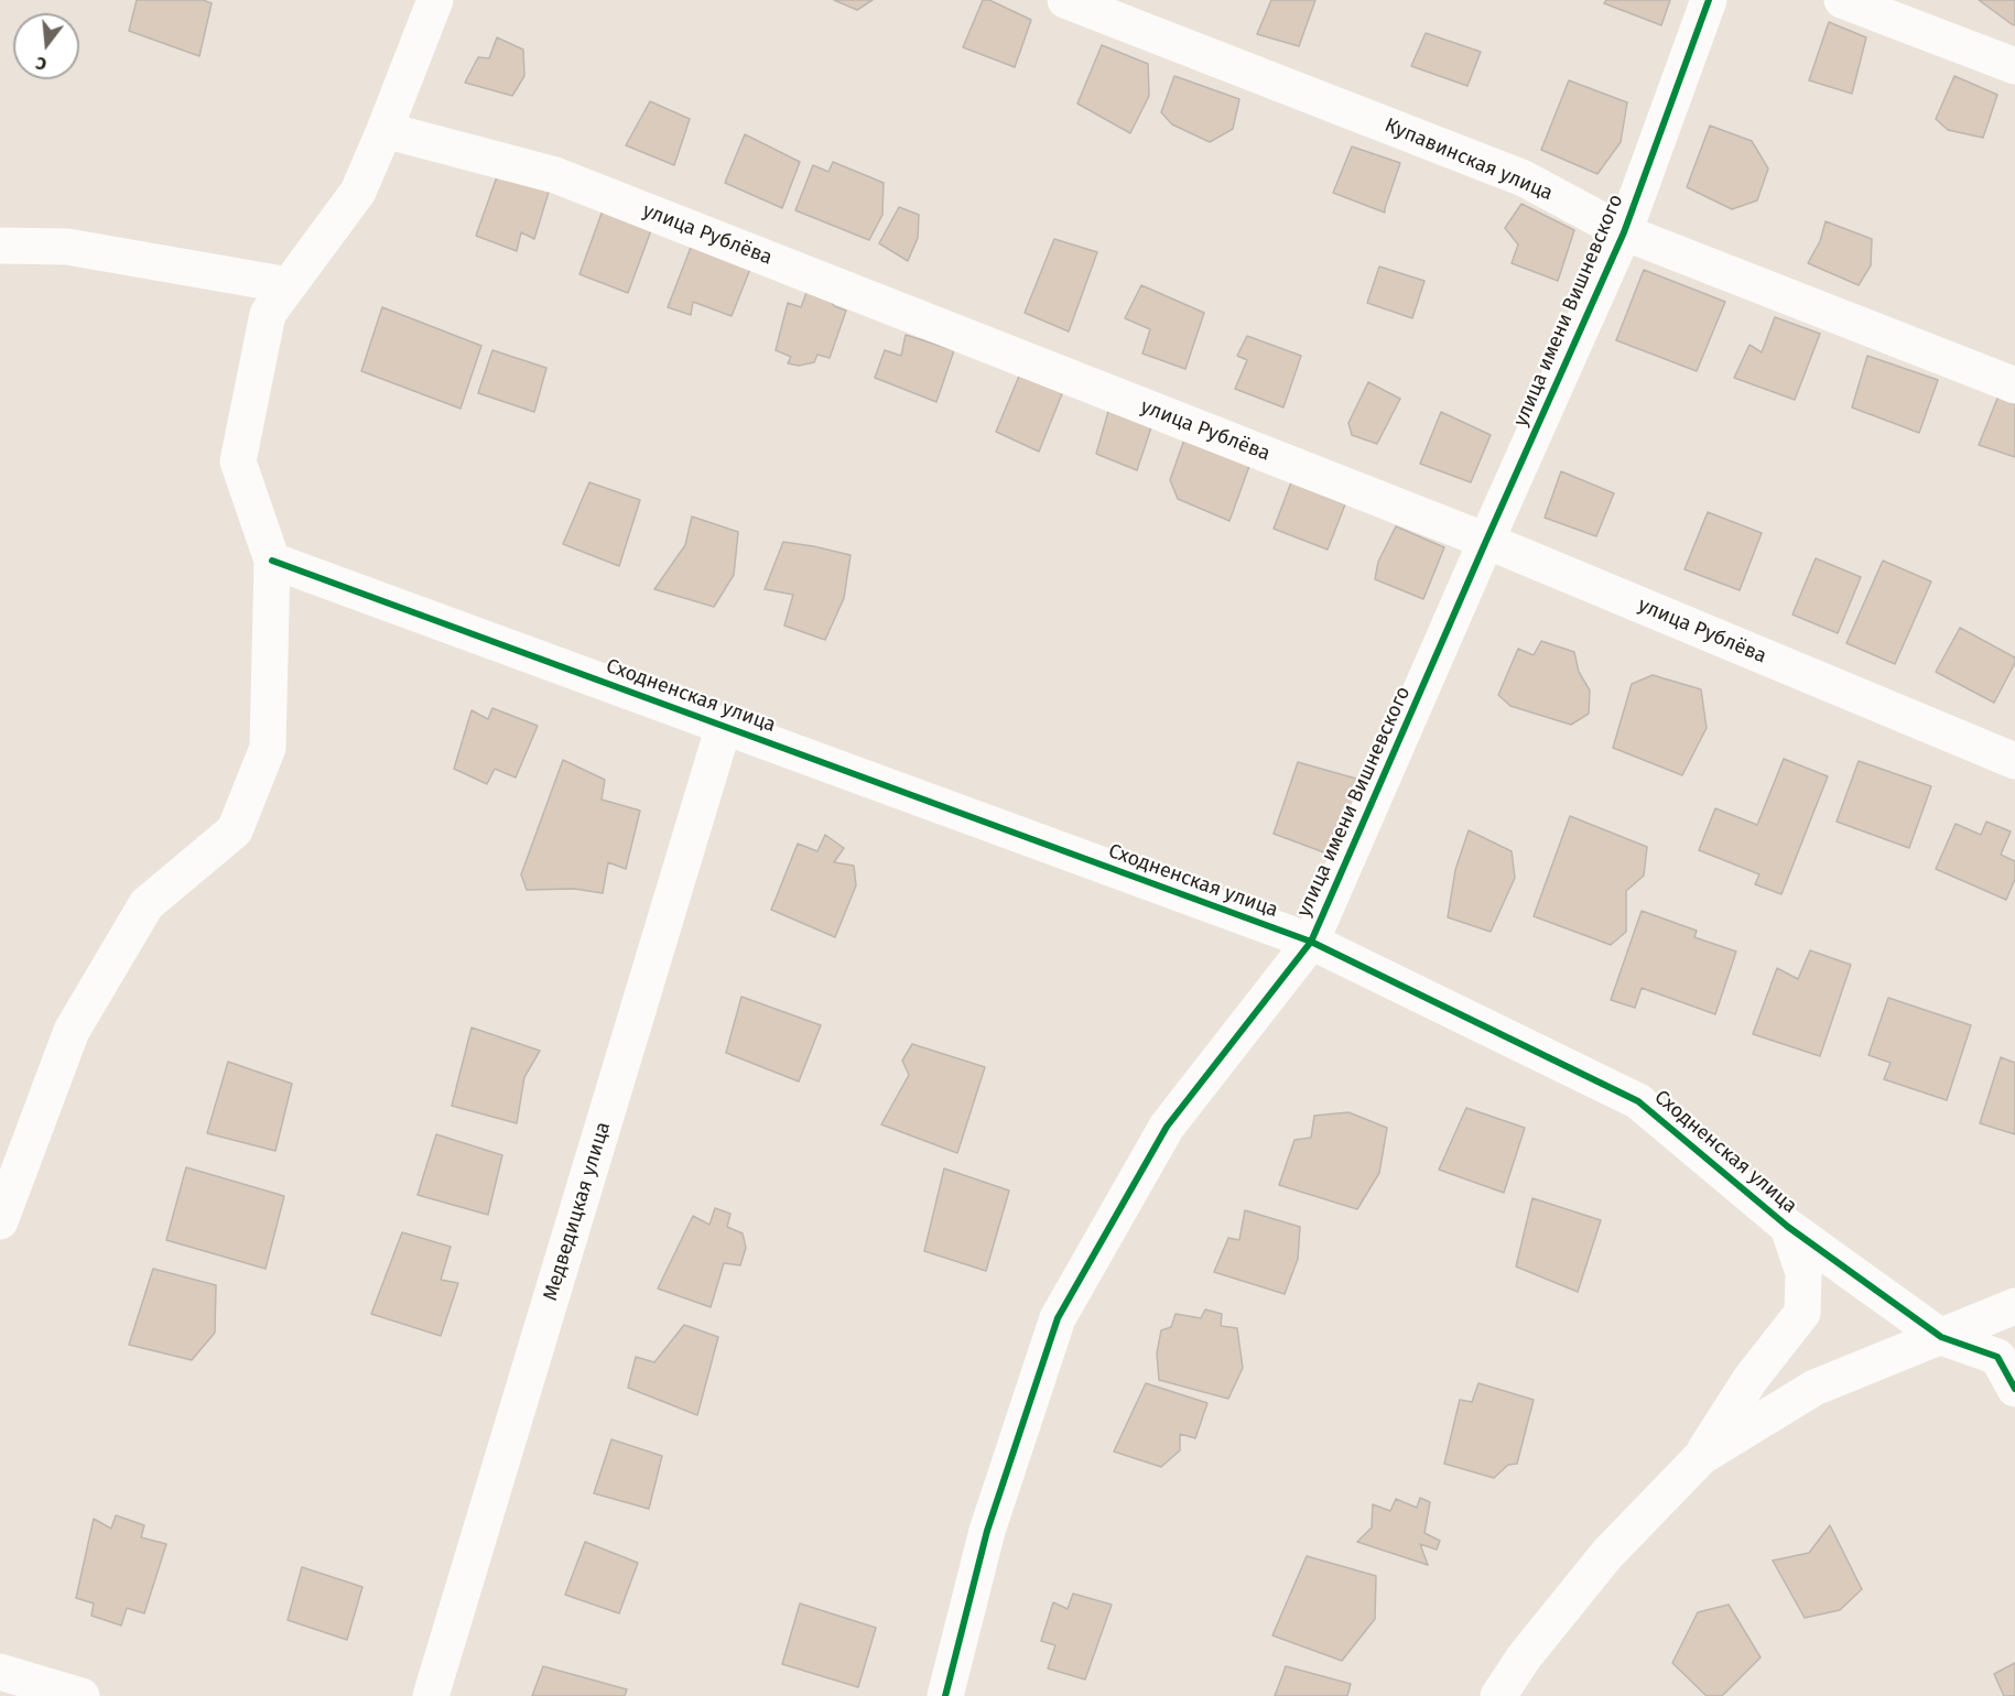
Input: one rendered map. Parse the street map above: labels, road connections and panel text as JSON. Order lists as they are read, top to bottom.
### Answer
{
  "streets": {
    "street": [
      "Купавинская улица",
      "улица Рублёва",
      "улица имени Вишневского",
      "Сходненская улица",
      "Медведицкая улица"
    ]
  },
  "crossings": [
    ["Купавинская улица", "улица имени Вишневского"],
    ["улица Рублёва", "улица имени Вишневского"],
    ["улица имени Вишневского", "Сходненская улица"],
    ["Сходненская улица", "Медведицкая улица"]
  ],
  "north": "bottom"
}
